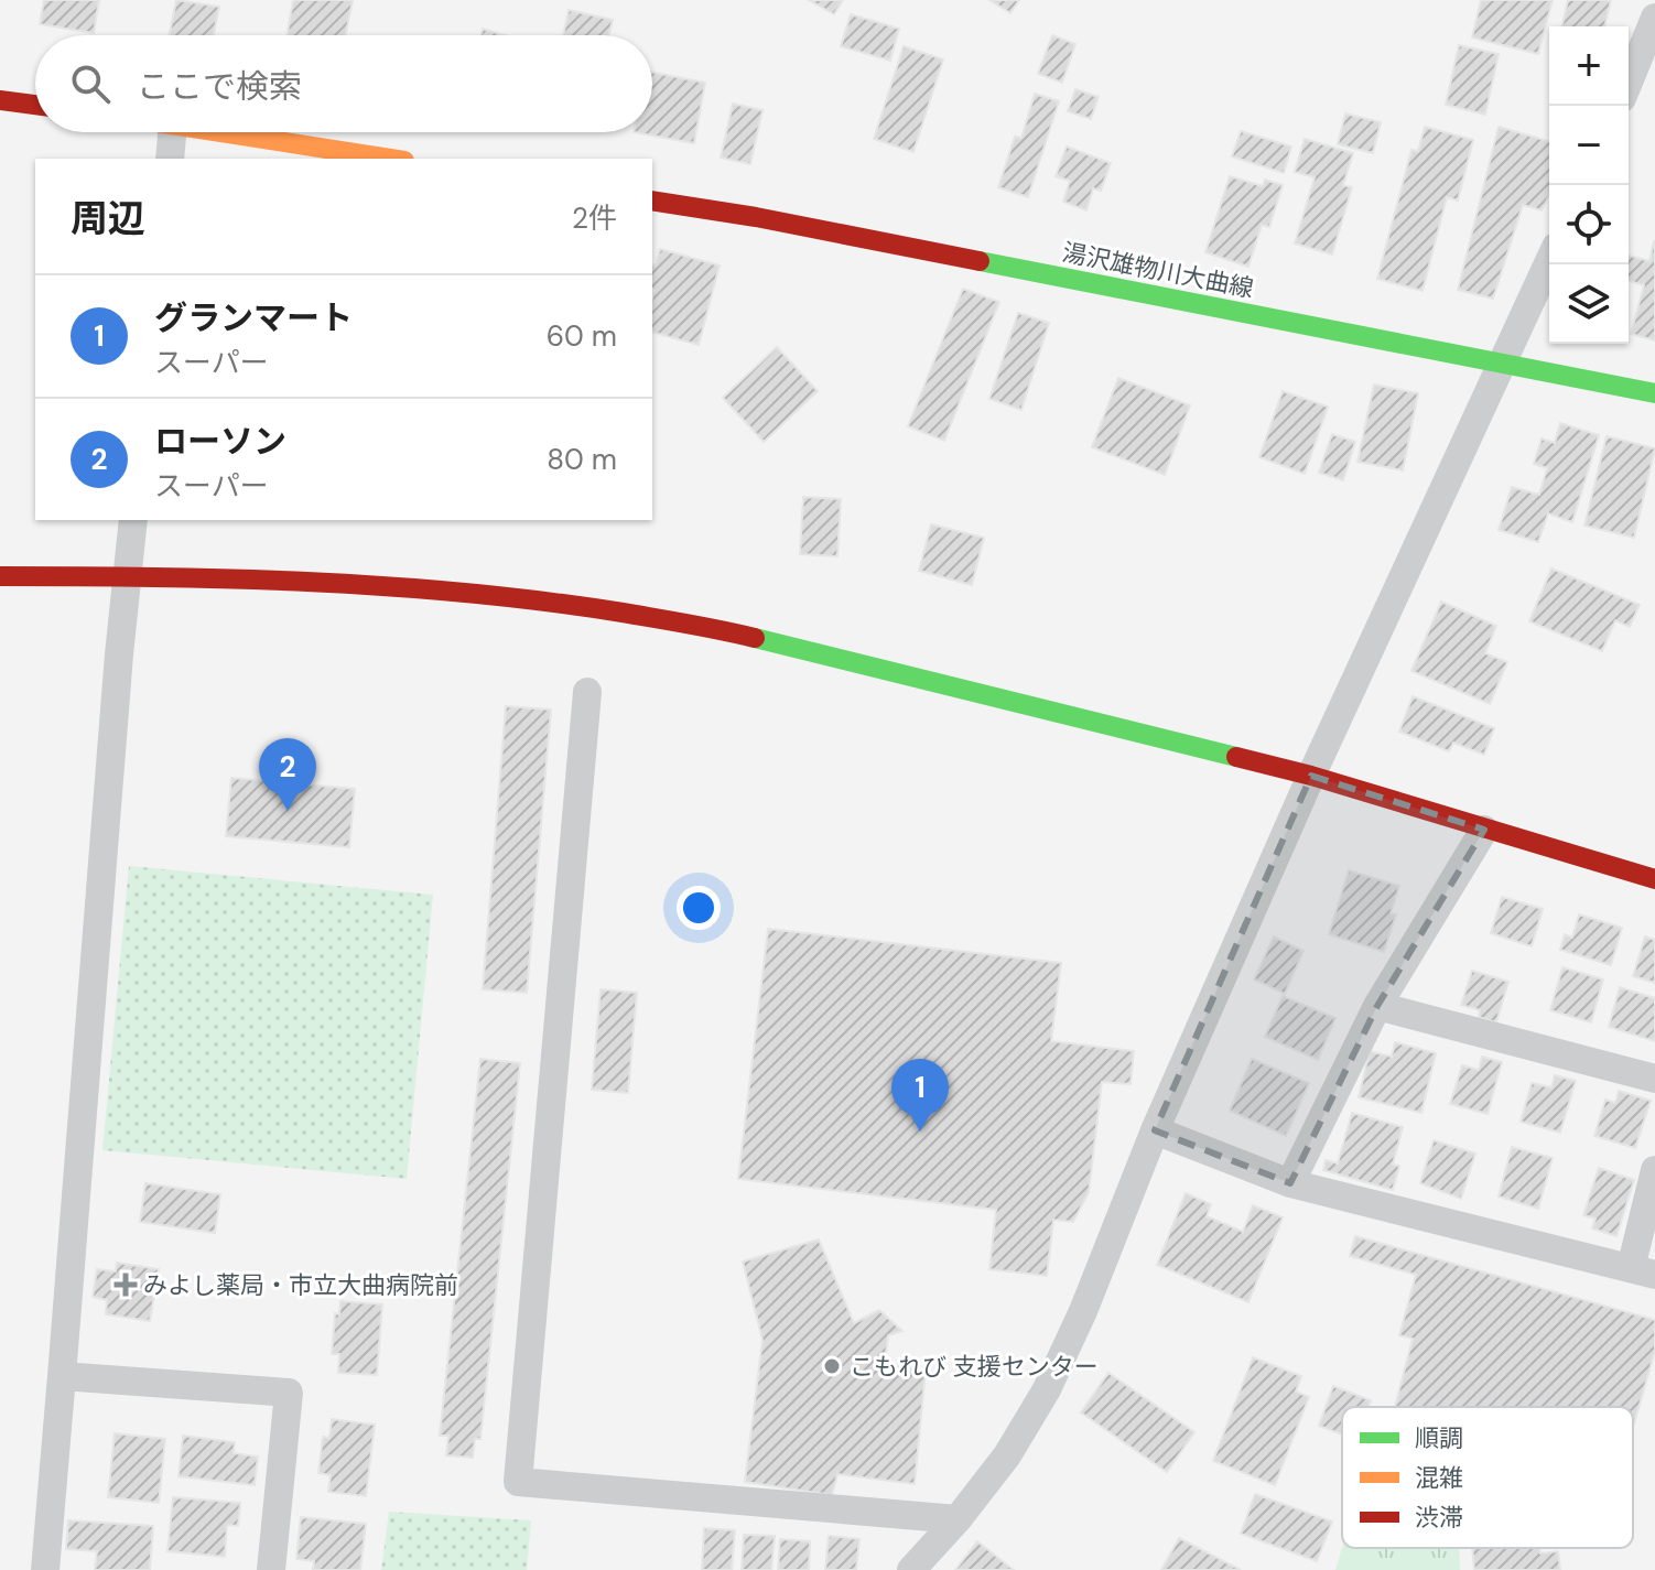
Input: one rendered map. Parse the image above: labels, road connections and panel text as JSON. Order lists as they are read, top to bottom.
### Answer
{
  "streets": {
    "street": ["湯沢雄物川大曲線"]
  },
  "places": {
    "health": ["みよし薬局・市立大曲病院前"],
    "other": ["こもれび 支援センター"]
  },
  "legend": ["順調", "混雑", "渋滞"],
  "page": {
    "map_buttons": ["+", "−"],
    "search": "ここで検索",
    "heading": ["周辺", "2件"],
    "list": [
      {
        "mark": "1",
        "name": "グランマート",
        "note": "スーパー",
        "value": "60 m"
      },
      {
        "mark": "2",
        "name": "ローソン",
        "note": "スーパー",
        "value": "80 m"
      }
    ],
    "pins": ["2", "1"]
  }
}
